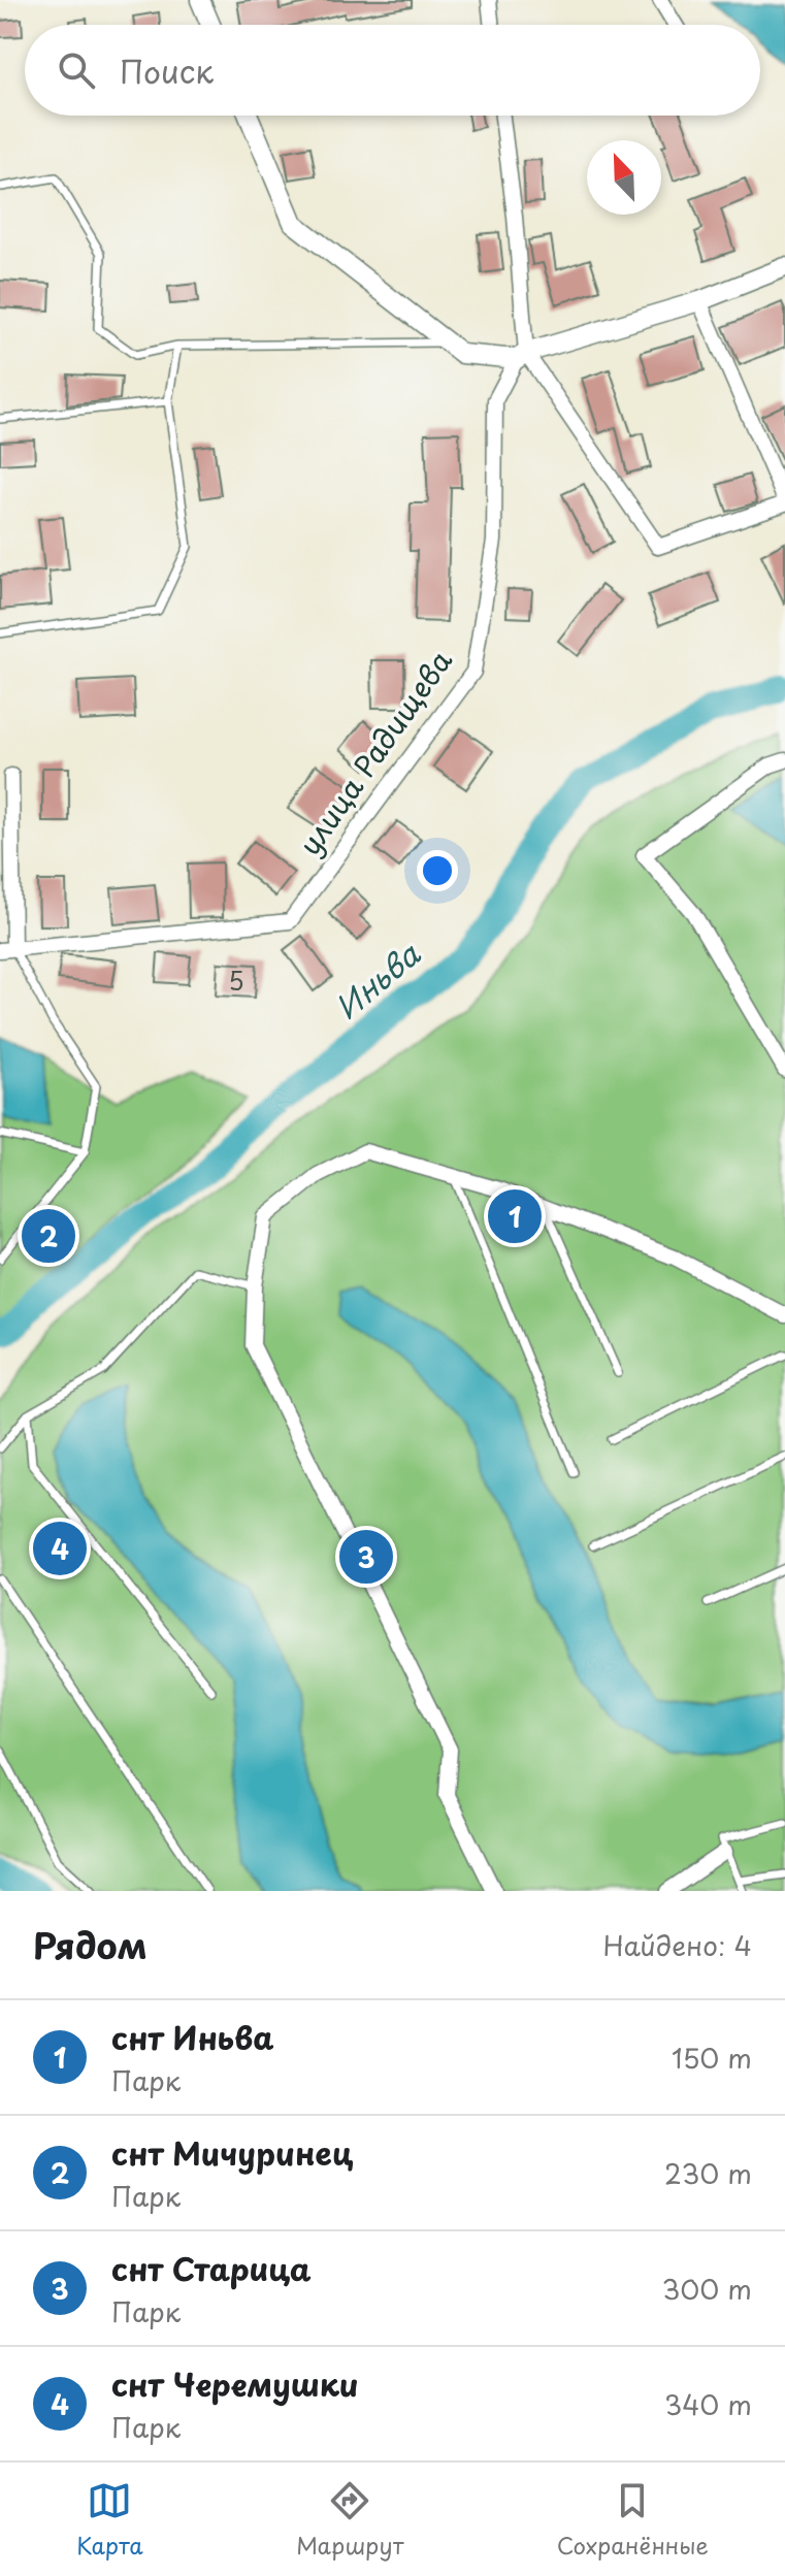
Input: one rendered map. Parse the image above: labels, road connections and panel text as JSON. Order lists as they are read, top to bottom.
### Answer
{
  "streets": {
    "street": ["улица Радищева"]
  },
  "water": ["Иньва"],
  "house_numbers": ["5"],
  "north": "top left",
  "page": {
    "search": "Поиск",
    "pins": [
      "1",
      "2",
      "4",
      "3"
    ],
    "heading": ["Рядом", "Найдено: 4"],
    "list": [
      {
        "mark": "1",
        "name": "снт Иньва",
        "note": "Парк",
        "value": "150 m"
      },
      {
        "mark": "2",
        "name": "снт Мичуринец",
        "note": "Парк",
        "value": "230 m"
      },
      {
        "mark": "3",
        "name": "снт Старица",
        "note": "Парк",
        "value": "300 m"
      },
      {
        "mark": "4",
        "name": "снт Черемушки",
        "note": "Парк",
        "value": "340 m"
      }
    ],
    "nav": ["Карта", "Маршрут", "Сохранённые"]
  }
}
